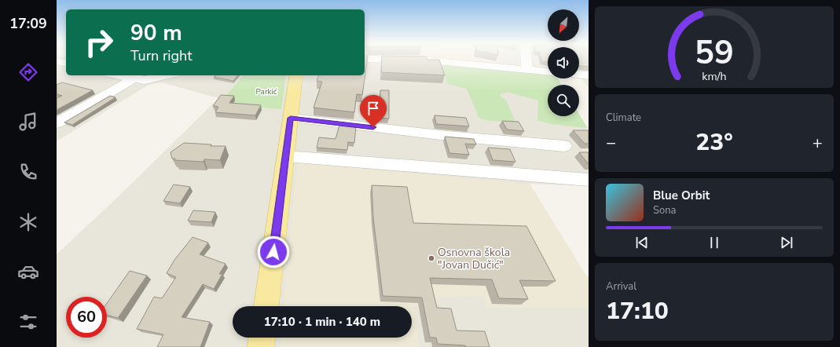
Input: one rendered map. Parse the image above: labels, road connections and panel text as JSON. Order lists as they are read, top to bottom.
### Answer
{
  "parks": ["Parkić"],
  "places": ["Osnovna škola \"Jovan Dučić\""],
  "north": "bottom left",
  "page": {
    "tabs": "17:09",
    "turn": ["90 m", "Turn right"],
    "tile": [
      "Climate",
      ["Arrival", "17:10"]
    ],
    "heat": ["−", "23°", "+"],
    "song": ["Blue Orbit", "Sona"],
    "limit": "60",
    "trip": "17:10 · 1 min · 140 m",
    "gauge": ["59", "km/h"]
  }
}
